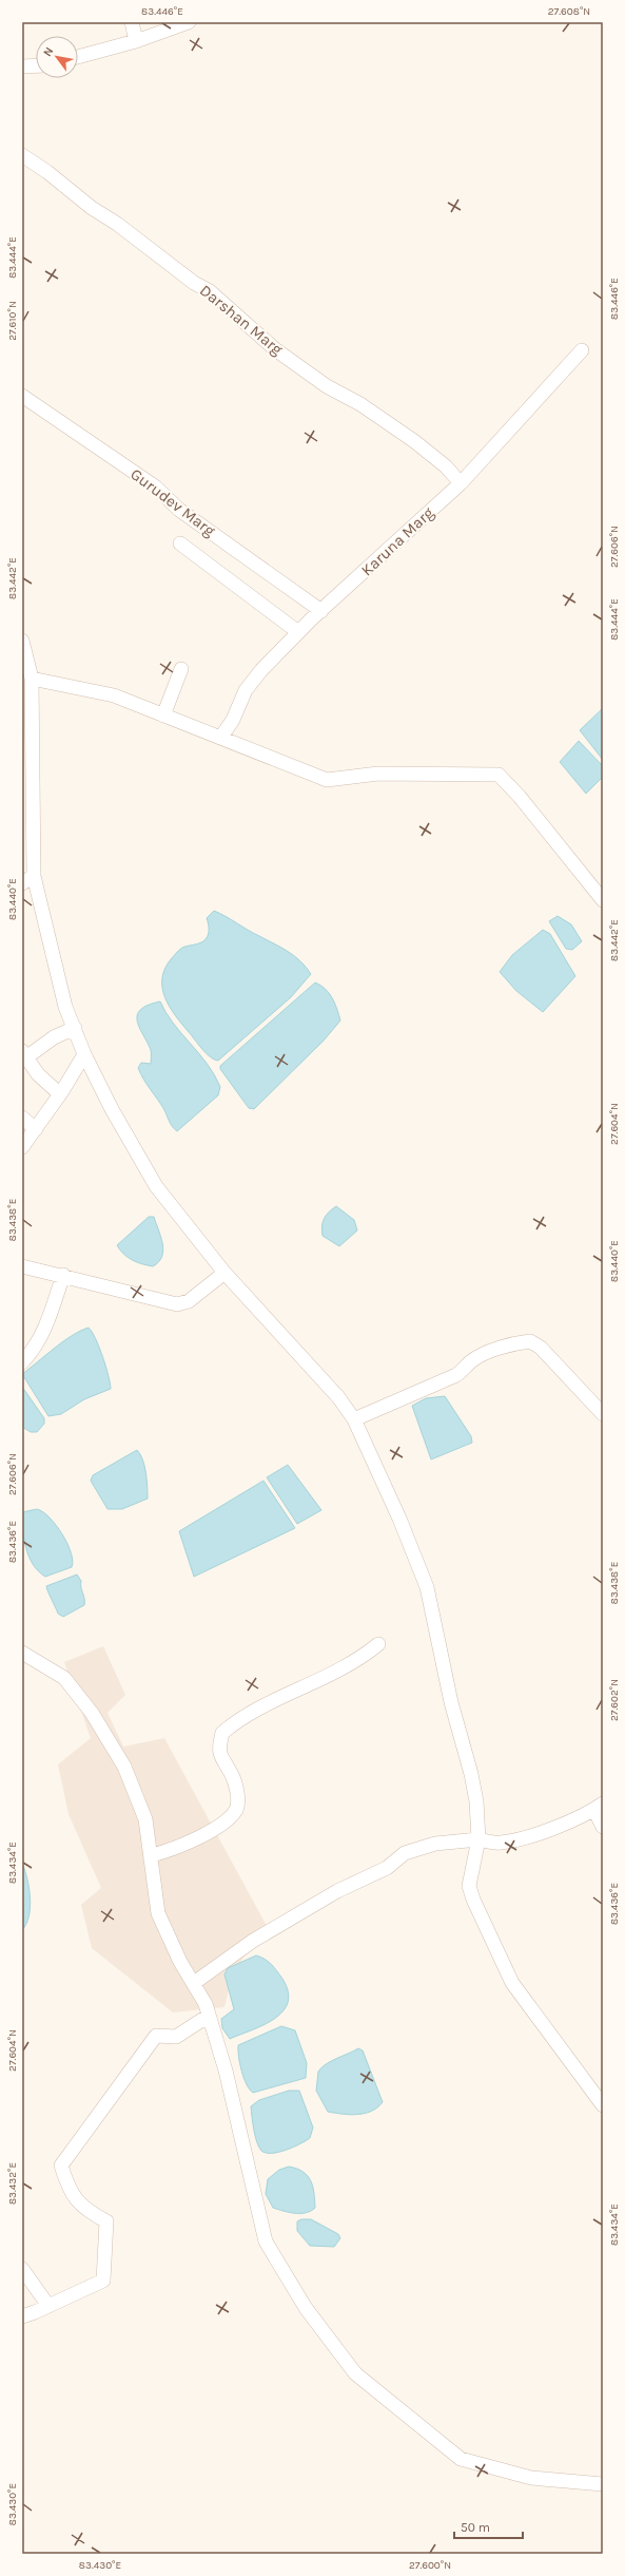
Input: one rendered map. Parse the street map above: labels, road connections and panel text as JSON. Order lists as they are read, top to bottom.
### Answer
{
  "streets": {
    "street": ["Darshan Marg", "Gurudev Marg", "Karuna Marg"]
  },
  "crossings": [
    ["Darshan Marg", "Karuna Marg"],
    ["Gurudev Marg", "Karuna Marg"]
  ],
  "scale_bar": "50 m",
  "north": "top left",
  "coordinates": [
    "83.446°E",
    "27.608°N",
    "83.444°E",
    "27.610°N",
    "27.606°N",
    "83.442°E",
    "83.440°E",
    "27.604°N",
    "83.438°E",
    "83.436°E",
    "27.602°N",
    "83.434°E",
    "83.432°E",
    "83.430°E",
    "27.600°N"
  ]
}
